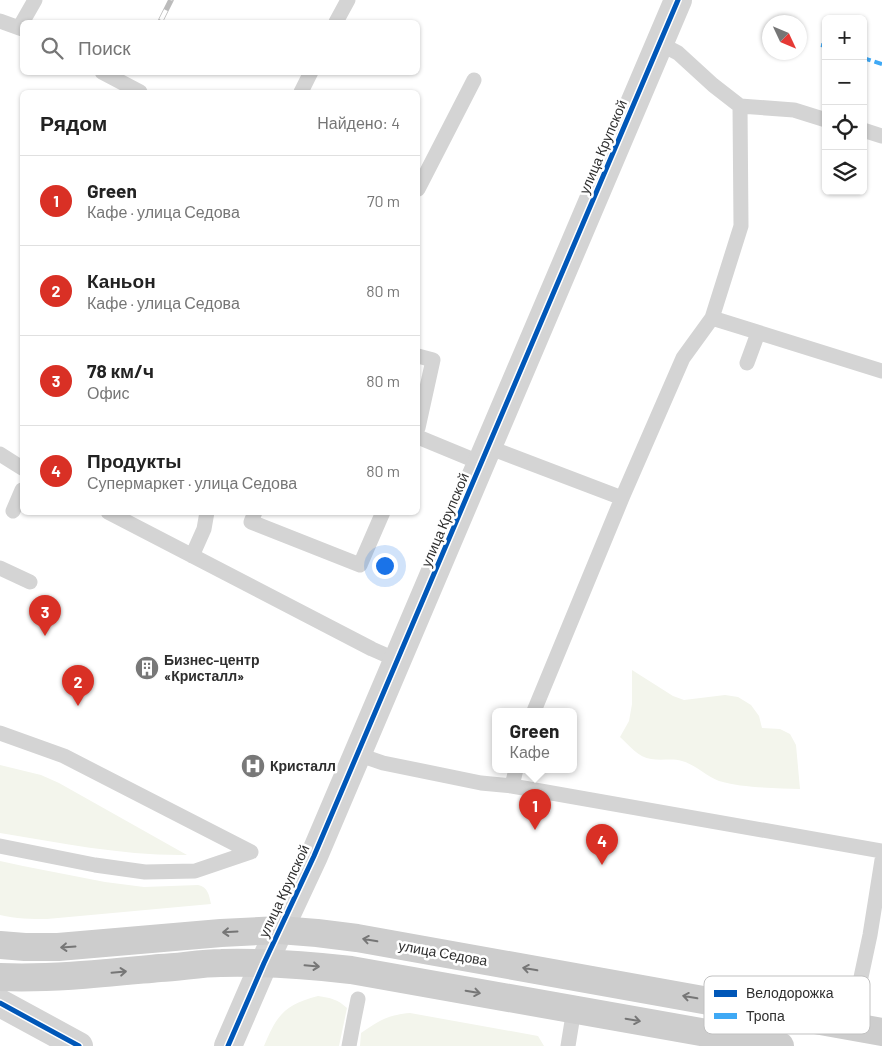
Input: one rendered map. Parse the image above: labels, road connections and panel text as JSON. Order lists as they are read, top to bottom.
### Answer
{
  "streets": {
    "main road": ["улица Седова"],
    "street": ["улица Крупской"]
  },
  "crossings": [
    ["улица Крупской", "улица Седова"]
  ],
  "places": {
    "building": ["Бизнес-центр «Кристалл»"],
    "hospital": ["Кристалл"]
  },
  "legend": ["Велодорожка", "Тропа"],
  "north": "bottom right",
  "page": {
    "map_buttons": ["+", "−"],
    "search": "Поиск",
    "heading": ["Рядом", "Найдено: 4"],
    "list": [
      {
        "mark": "1",
        "name": "Green",
        "note": "Кафе · улица Седова",
        "value": "70 m"
      },
      {
        "mark": "2",
        "name": "Каньон",
        "note": "Кафе · улица Седова",
        "value": "80 m"
      },
      {
        "mark": "3",
        "name": "78 км/ч",
        "note": "Офис",
        "value": "80 m"
      },
      {
        "mark": "4",
        "name": "Продукты",
        "note": "Супермаркет · улица Седова",
        "value": "80 m"
      }
    ],
    "pins": [
      "3",
      "2",
      "1",
      "4"
    ],
    "popup": ["Green", "Кафе"]
  }
}
